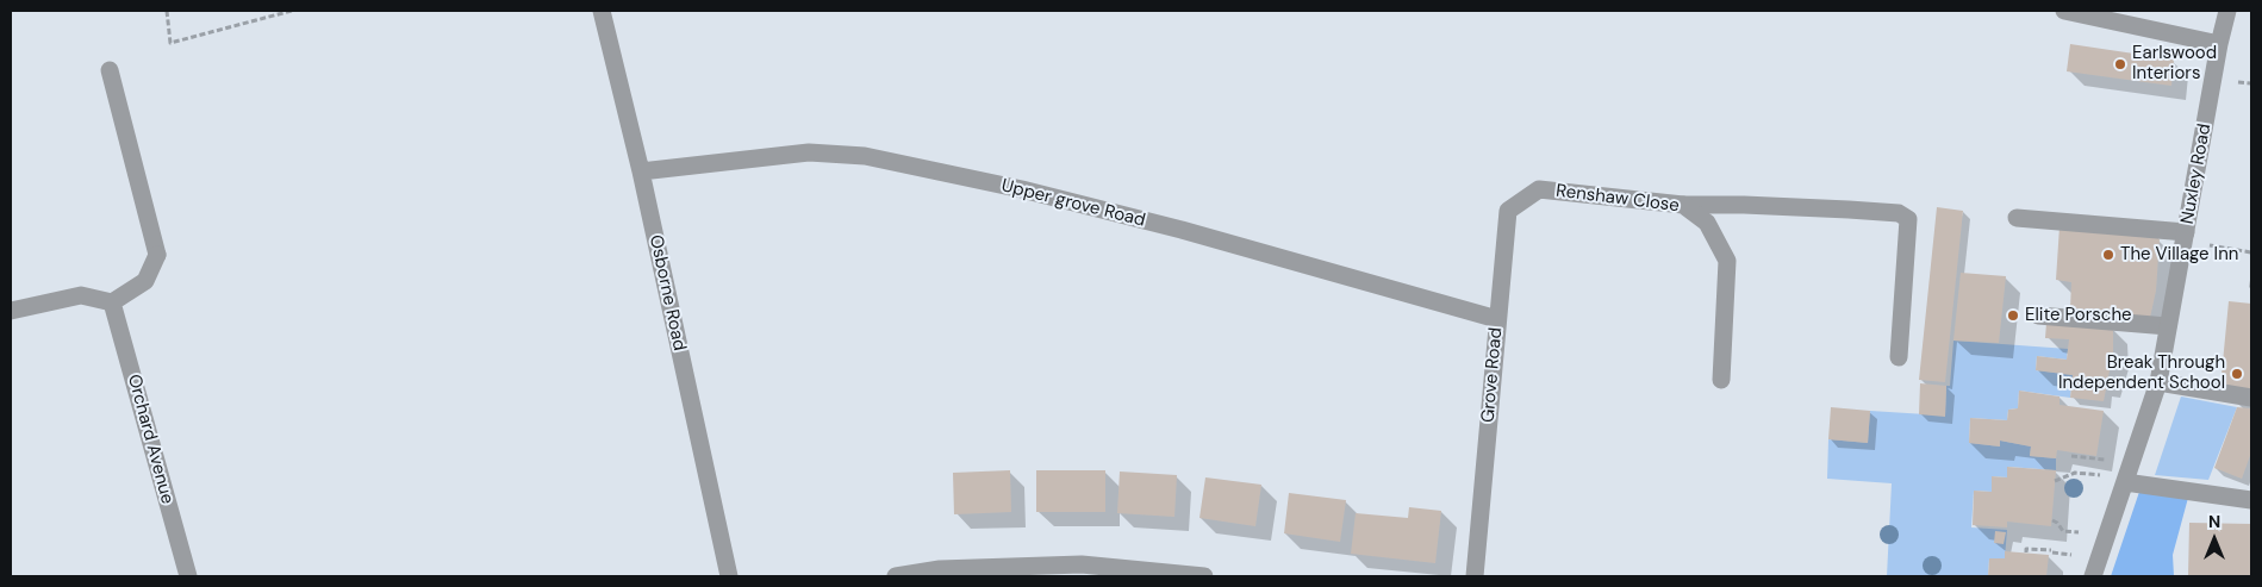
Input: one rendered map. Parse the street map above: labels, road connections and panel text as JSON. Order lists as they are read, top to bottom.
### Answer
{
  "streets": {
    "street": [
      "Nuxley Road",
      "Renshaw Close",
      "Upper grove Road",
      "Osborne Road",
      "Grove Road",
      "Orchard Avenue"
    ]
  },
  "crossings": [
    ["Renshaw Close", "Grove Road"],
    ["Upper grove Road", "Osborne Road"],
    ["Upper grove Road", "Grove Road"]
  ],
  "places": [
    "Earlswood Interiors",
    "The Village Inn",
    "Elite Porsche",
    "Break Through Independent School"
  ],
  "north": "top"
}
